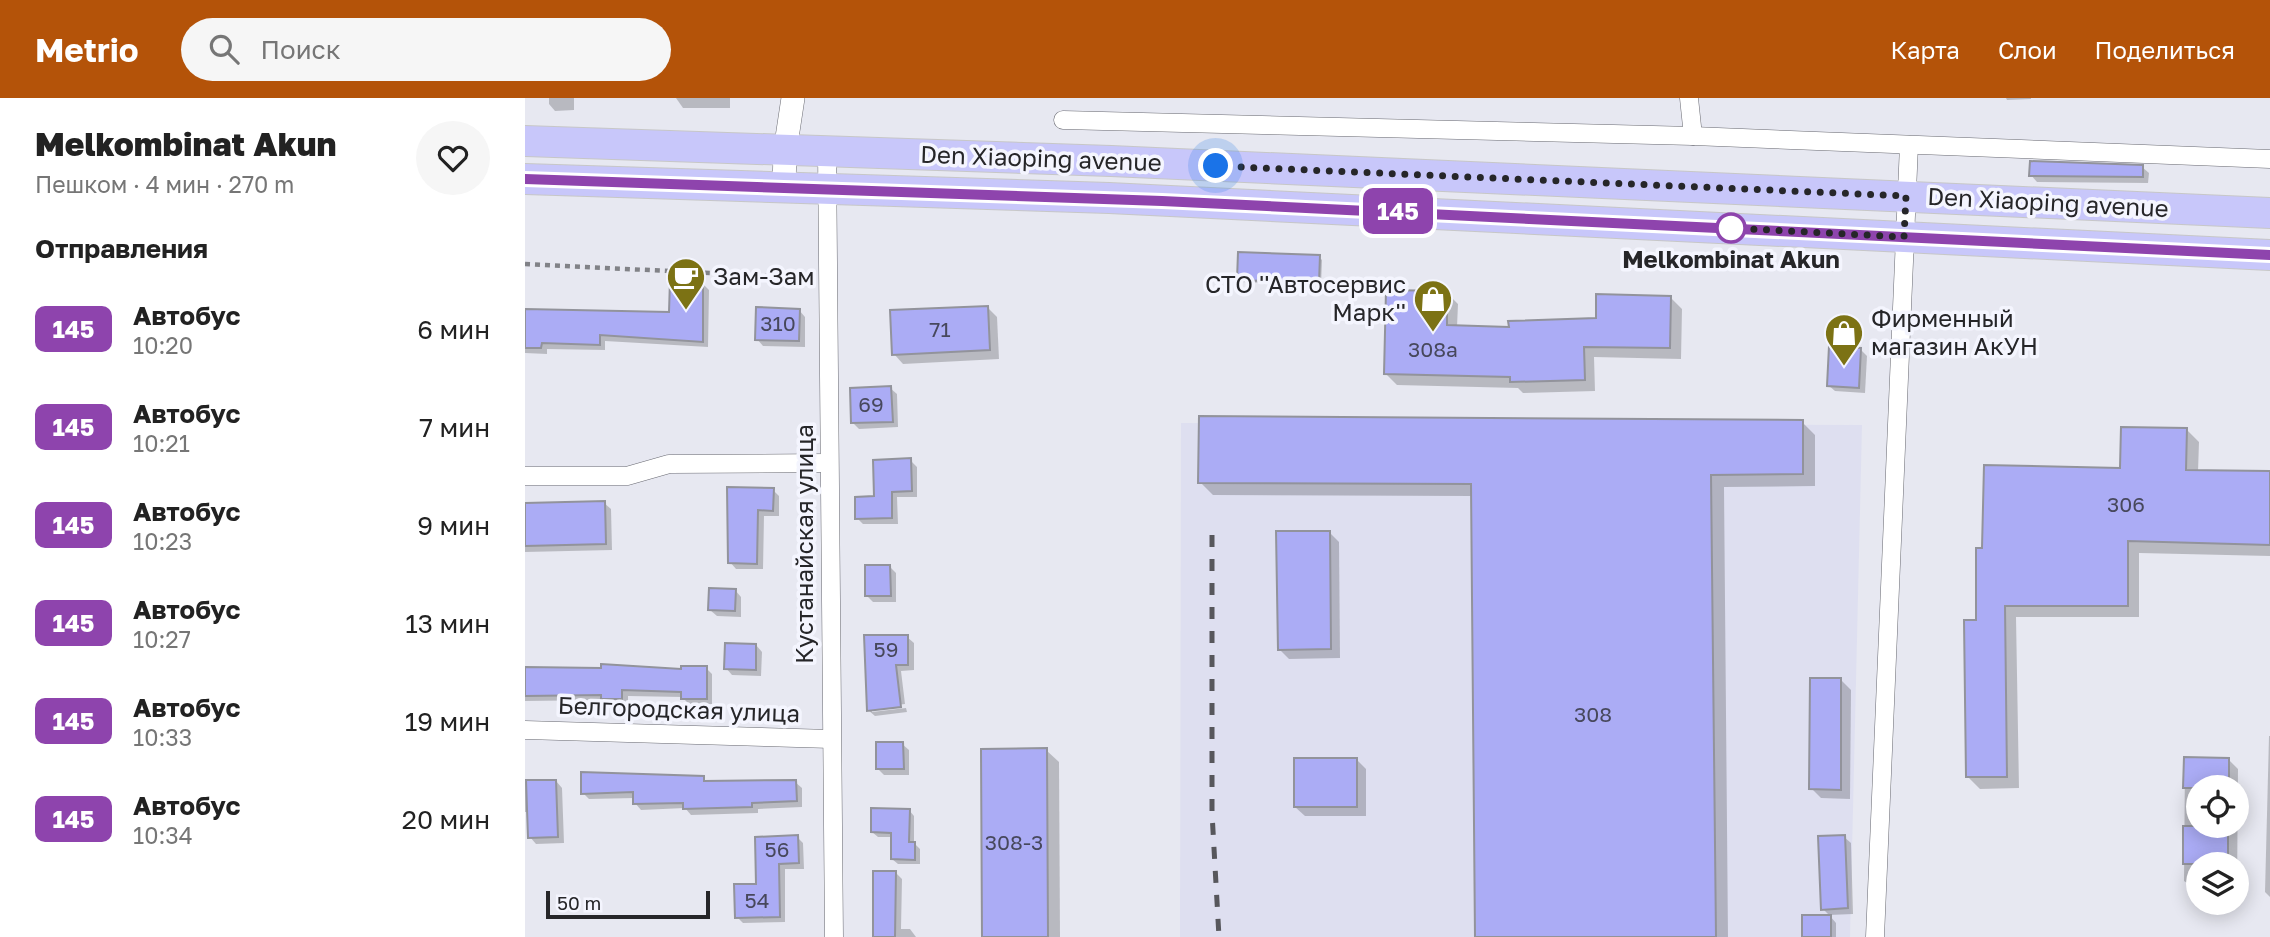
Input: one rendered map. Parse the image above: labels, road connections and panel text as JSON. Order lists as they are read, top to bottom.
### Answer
{
  "streets": {
    "main road": ["Den Xiaoping avenue"],
    "street": ["Кустанайская улица", "Белгородская улица"]
  },
  "crossings": [
    ["Den Xiaoping avenue", "Кустанайская улица"],
    ["Кустанайская улица", "Белгородская улица"]
  ],
  "places": {
    "other": ["Melkombinat Akun"],
    "cafe": ["Зам-Зам"],
    "shop": ["СТО ''Автосервис Марк''", "Фирменный магазин АкУН"]
  },
  "lines": ["bus line 145"],
  "house_numbers": [
    "310",
    "71",
    "308а",
    "69",
    "306",
    "59",
    "308",
    "308-3",
    "56",
    "54"
  ],
  "scale_bar": "50 m",
  "page": {
    "header": "Metrio",
    "search": "Поиск",
    "nav": ["Карта", "Слои", "Поделиться"],
    "heading": [
      ["Melkombinat Akun", "Пешком · 4 мин · 270 m"],
      "Отправления"
    ],
    "on_map": "145",
    "list": [
      {
        "mark": "145",
        "name": "Автобус",
        "note": "10:20",
        "value": "6 мин"
      },
      {
        "mark": "145",
        "name": "Автобус",
        "note": "10:21",
        "value": "7 мин"
      },
      {
        "mark": "145",
        "name": "Автобус",
        "note": "10:23",
        "value": "9 мин"
      },
      {
        "mark": "145",
        "name": "Автобус",
        "note": "10:27",
        "value": "13 мин"
      },
      {
        "mark": "145",
        "name": "Автобус",
        "note": "10:33",
        "value": "19 мин"
      },
      {
        "mark": "145",
        "name": "Автобус",
        "note": "10:34",
        "value": "20 мин"
      }
    ],
    "scale": "50 m"
  }
}
